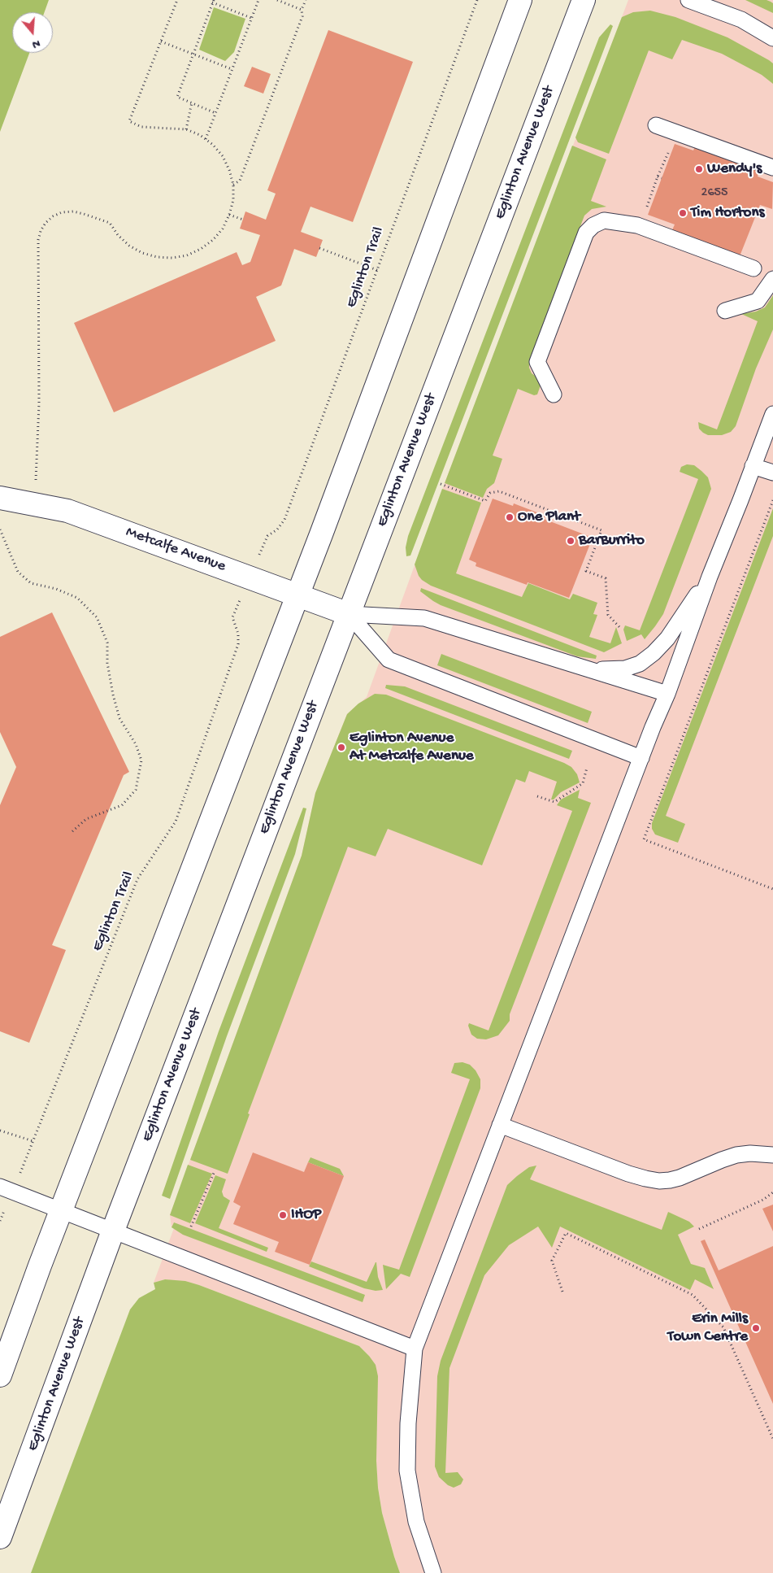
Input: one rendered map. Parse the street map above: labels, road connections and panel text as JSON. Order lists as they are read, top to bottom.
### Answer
{
  "streets": {
    "main road": ["Eglinton Avenue West", "Metcalfe Avenue"],
    "path": ["Eglinton Trail"]
  },
  "crossings": [
    ["Eglinton Avenue West", "Metcalfe Avenue"]
  ],
  "places": [
    "Wendy's",
    "Tim Hortons",
    "One Plant",
    "BarBurrito",
    "Eglinton Avenue At Metcalfe Avenue",
    "IHOP",
    "Erin Mills Town Centre"
  ],
  "house_numbers": ["2655"],
  "north": "bottom"
}
